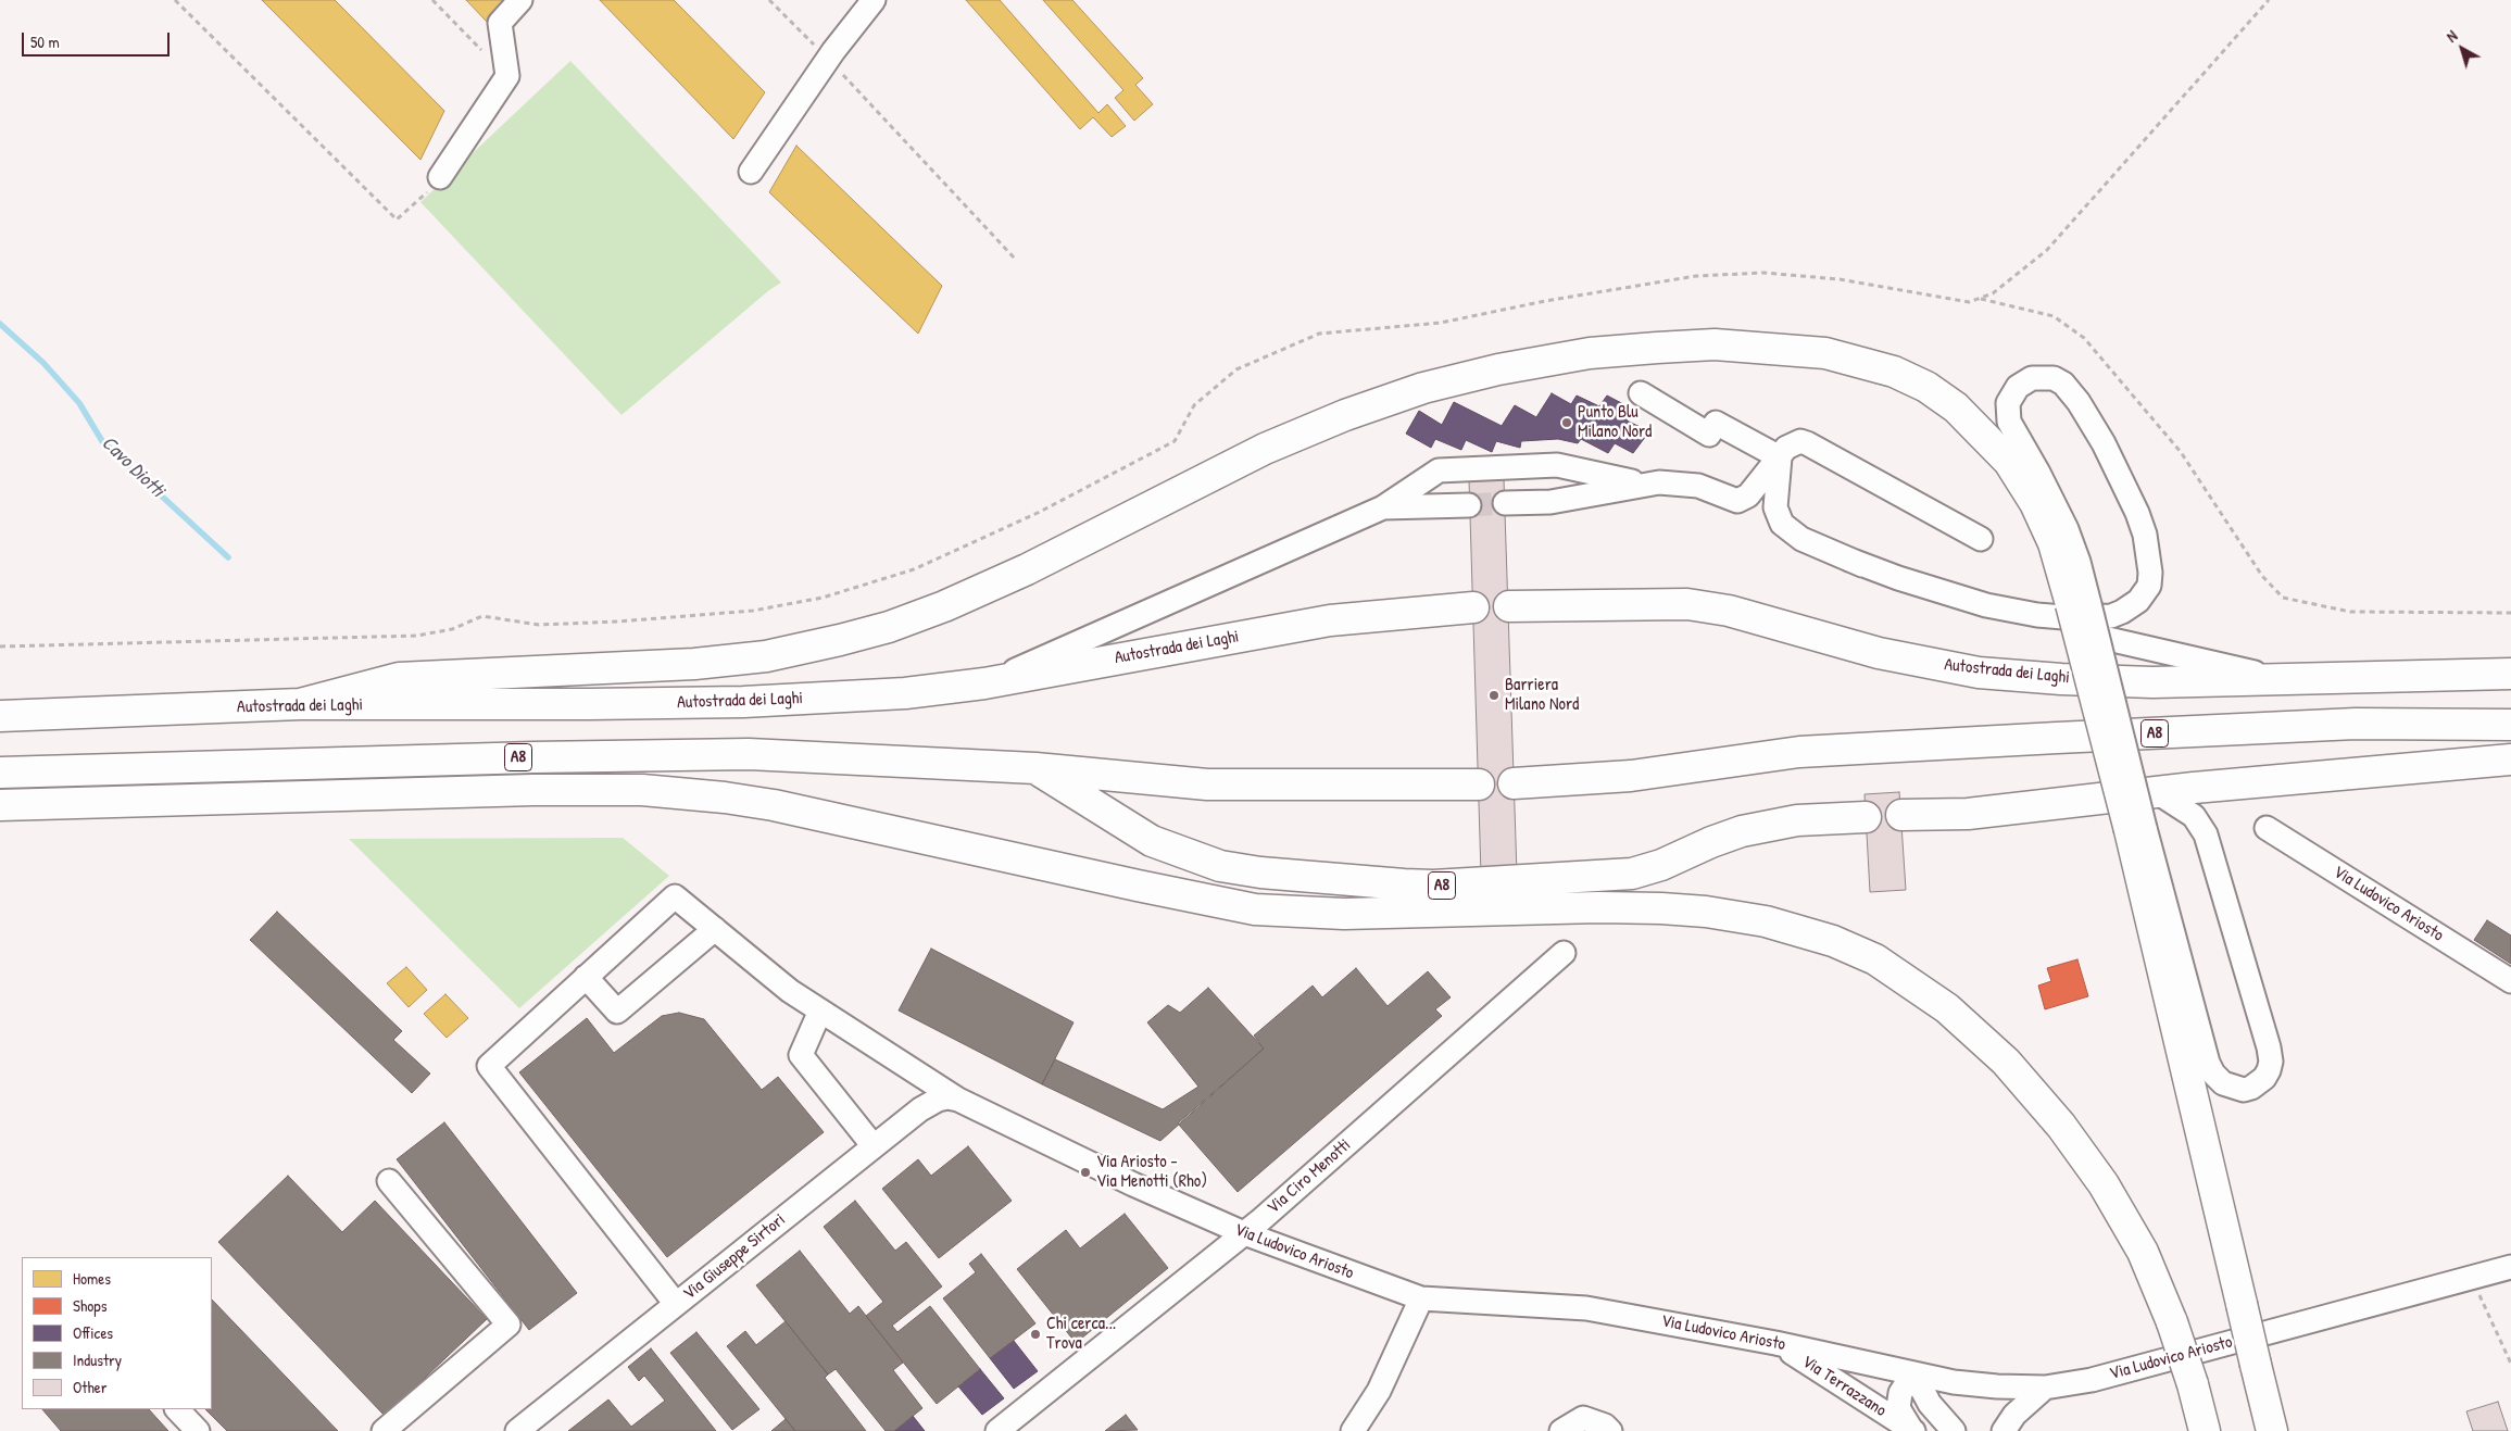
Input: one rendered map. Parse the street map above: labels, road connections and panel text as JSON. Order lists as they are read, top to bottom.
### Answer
{
  "streets": {
    "highway": ["Autostrada dei Laghi", "A8"],
    "street": [
      "Via Ludovico Ariosto",
      "Via Ciro Menotti",
      "Via Giuseppe Sirtori",
      "Via Terrazzano"
    ]
  },
  "crossings": [
    ["Via Ludovico Ariosto", "Via Ciro Menotti"],
    ["Via Ludovico Ariosto", "Via Giuseppe Sirtori"],
    ["Via Ludovico Ariosto", "Via Terrazzano"]
  ],
  "water": ["Cavo Diotti"],
  "places": [
    "Punto Blu Milano Nord",
    "Barriera Milano Nord",
    "Via Ariosto - Via Menotti (Rho)",
    "Chi cerca... Trova"
  ],
  "legend": [
    "Homes",
    "Shops",
    "Offices",
    "Industry",
    "Other"
  ],
  "scale_bar": "50 m",
  "north": "top left"
}
